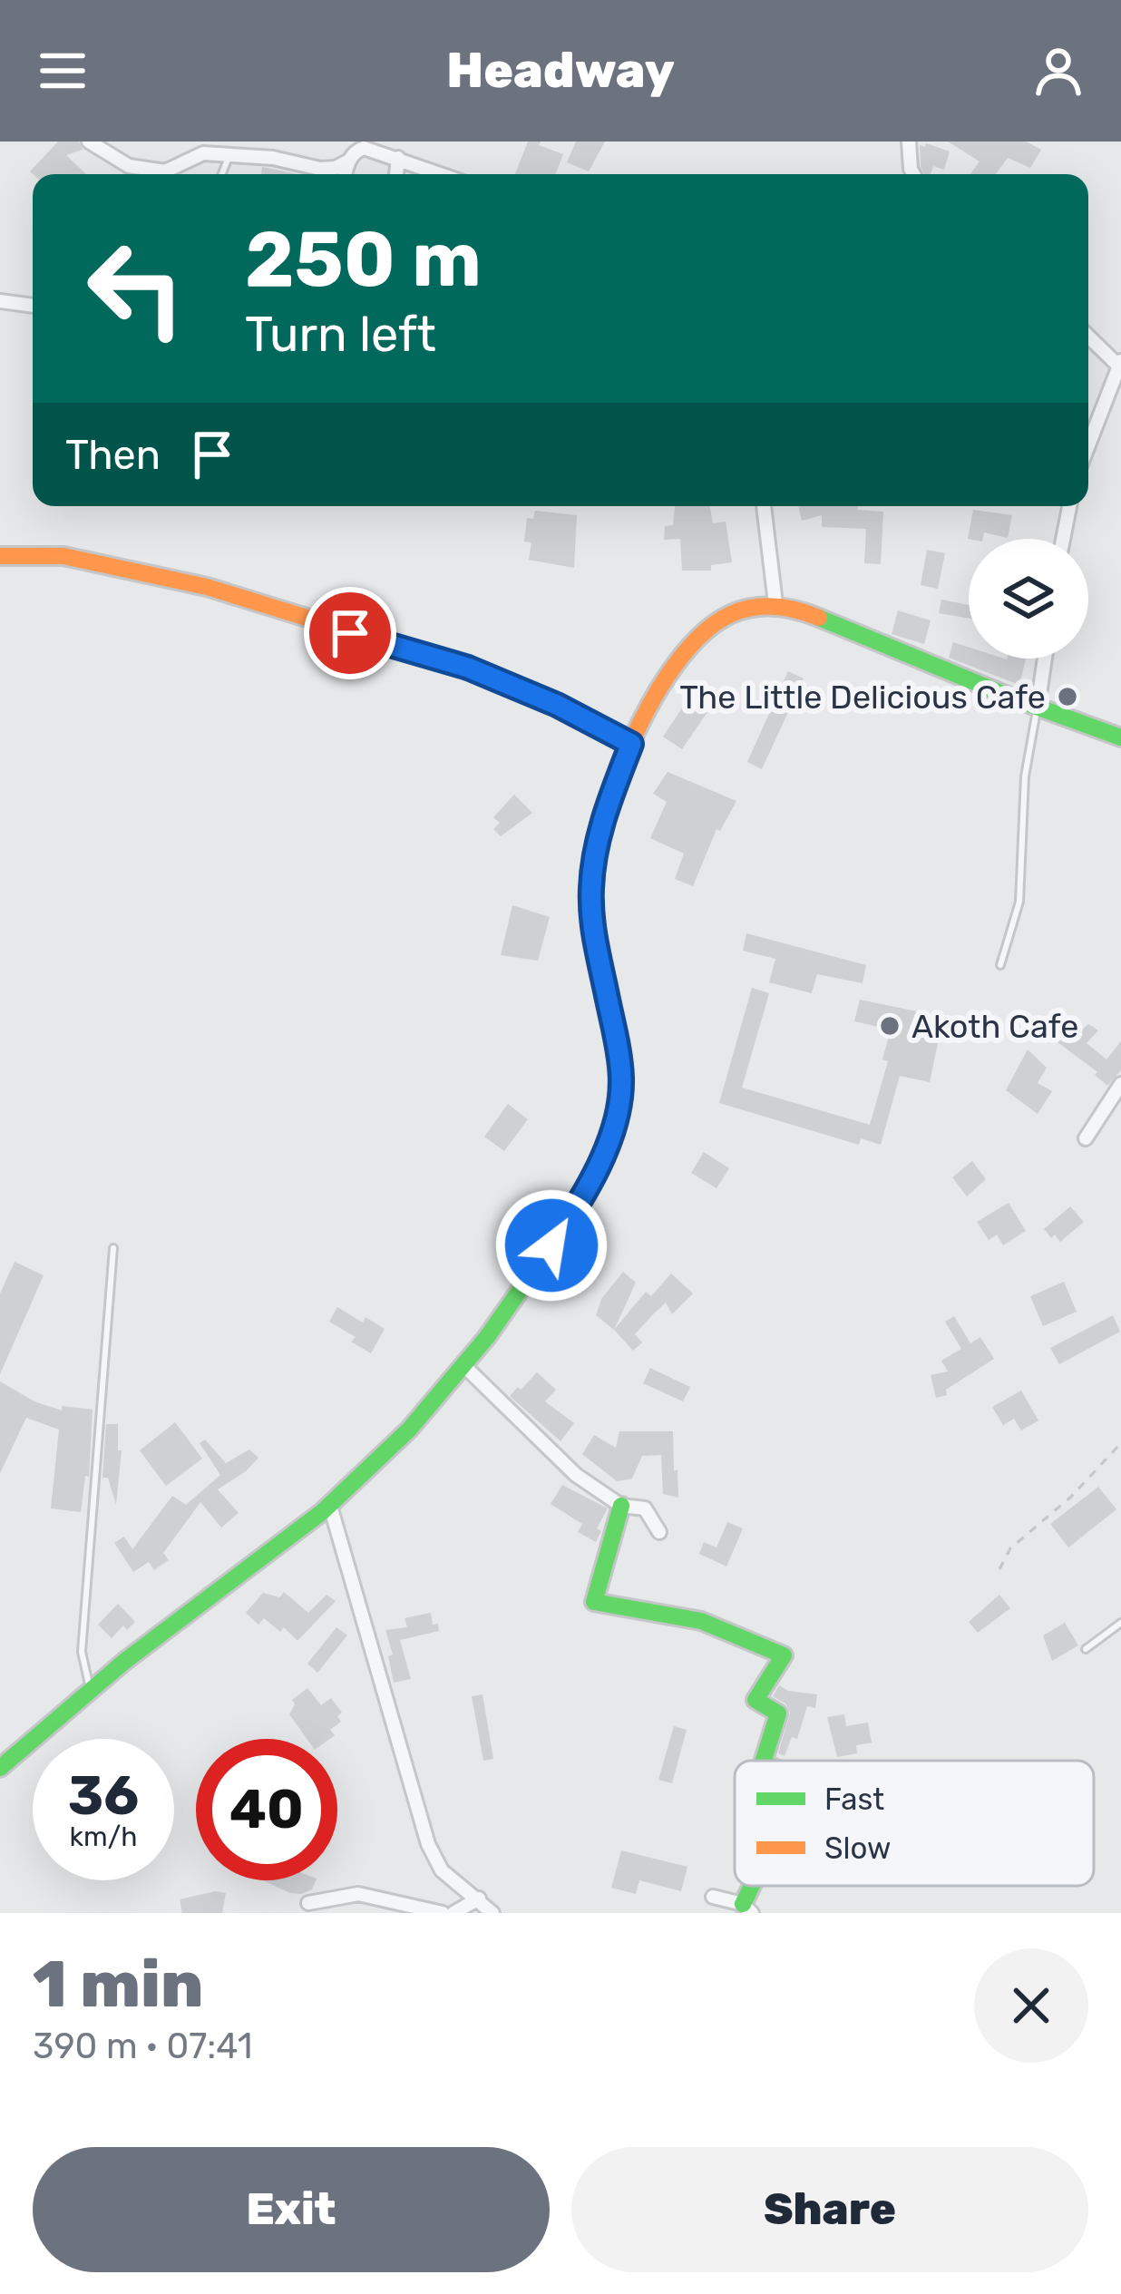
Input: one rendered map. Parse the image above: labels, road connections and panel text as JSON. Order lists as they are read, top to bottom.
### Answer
{
  "places": ["The Little Delicious Cafe", "Akoth Cafe"],
  "legend": ["Fast", "Slow"],
  "page": {
    "header": "Headway",
    "turn": ["250 m", "Turn left"],
    "then": "Then",
    "speed": "36 km/h",
    "limit": "40",
    "heading": ["1 min", "390 m · 07:41"],
    "buttons": ["Exit", "Share"]
  }
}
